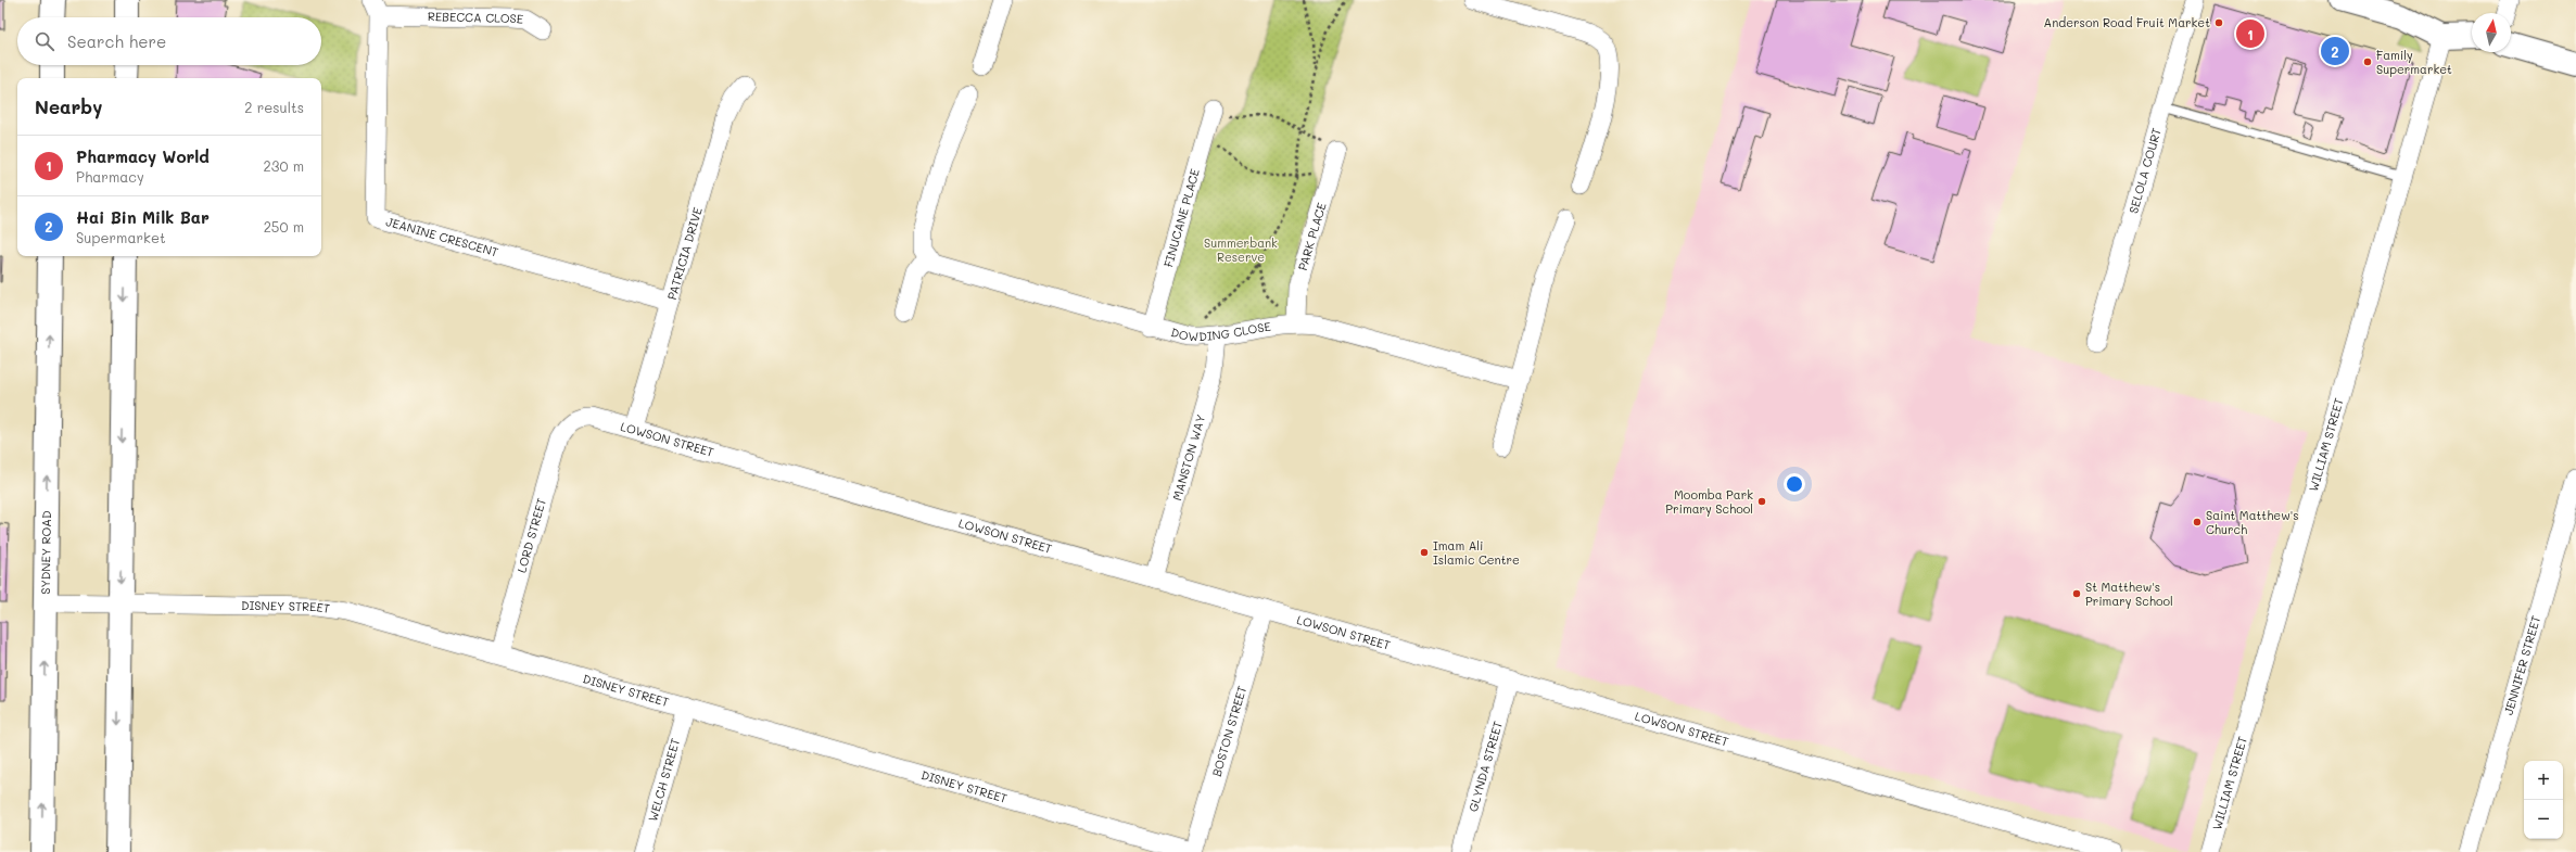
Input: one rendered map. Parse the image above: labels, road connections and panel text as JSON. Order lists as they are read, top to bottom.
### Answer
{
  "streets": {
    "main road": ["SYDNEY ROAD"],
    "street": [
      "REBECCA CLOSE",
      "SELOLA COURT",
      "FINUCANE PLACE",
      "PARK PLACE",
      "JEANINE CRESCENT",
      "PATRICIA DRIVE",
      "DOWDING CLOSE",
      "LOWSON STREET",
      "WILLIAM STREET",
      "MANSTON WAY",
      "LORD STREET",
      "DISNEY STREET",
      "JENNIFER STREET",
      "BOSTON STREET",
      "GLYNDA STREET",
      "WELCH STREET"
    ]
  },
  "crossings": [
    ["REBECCA CLOSE", "JEANINE CRESCENT"],
    ["FINUCANE PLACE", "DOWDING CLOSE"],
    ["PARK PLACE", "DOWDING CLOSE"],
    ["JEANINE CRESCENT", "PATRICIA DRIVE"],
    ["PATRICIA DRIVE", "LOWSON STREET"],
    ["DOWDING CLOSE", "MANSTON WAY"],
    ["LOWSON STREET", "MANSTON WAY"],
    ["LOWSON STREET", "LORD STREET"],
    ["LOWSON STREET", "BOSTON STREET"],
    ["LOWSON STREET", "GLYNDA STREET"],
    ["LORD STREET", "DISNEY STREET"],
    ["SYDNEY ROAD", "DISNEY STREET"],
    ["DISNEY STREET", "BOSTON STREET"],
    ["DISNEY STREET", "WELCH STREET"]
  ],
  "parks": ["Summerbank Reserve"],
  "places": [
    "Anderson Road Fruit Market",
    "Family Supermarket",
    "Moomba Park Primary School",
    "Saint Matthew's Church",
    "Imam Ali Islamic Centre",
    "St Matthew's Primary School"
  ],
  "north": "top",
  "page": {
    "pins": ["1", "2"],
    "search": "Search here",
    "heading": ["Nearby", "2 results"],
    "list": [
      {
        "mark": "1",
        "name": "Pharmacy World",
        "note": "Pharmacy",
        "value": "230 m"
      },
      {
        "mark": "2",
        "name": "Hai Bin Milk Bar",
        "note": "Supermarket",
        "value": "250 m"
      }
    ],
    "map_buttons": ["+", "−"]
  }
}
